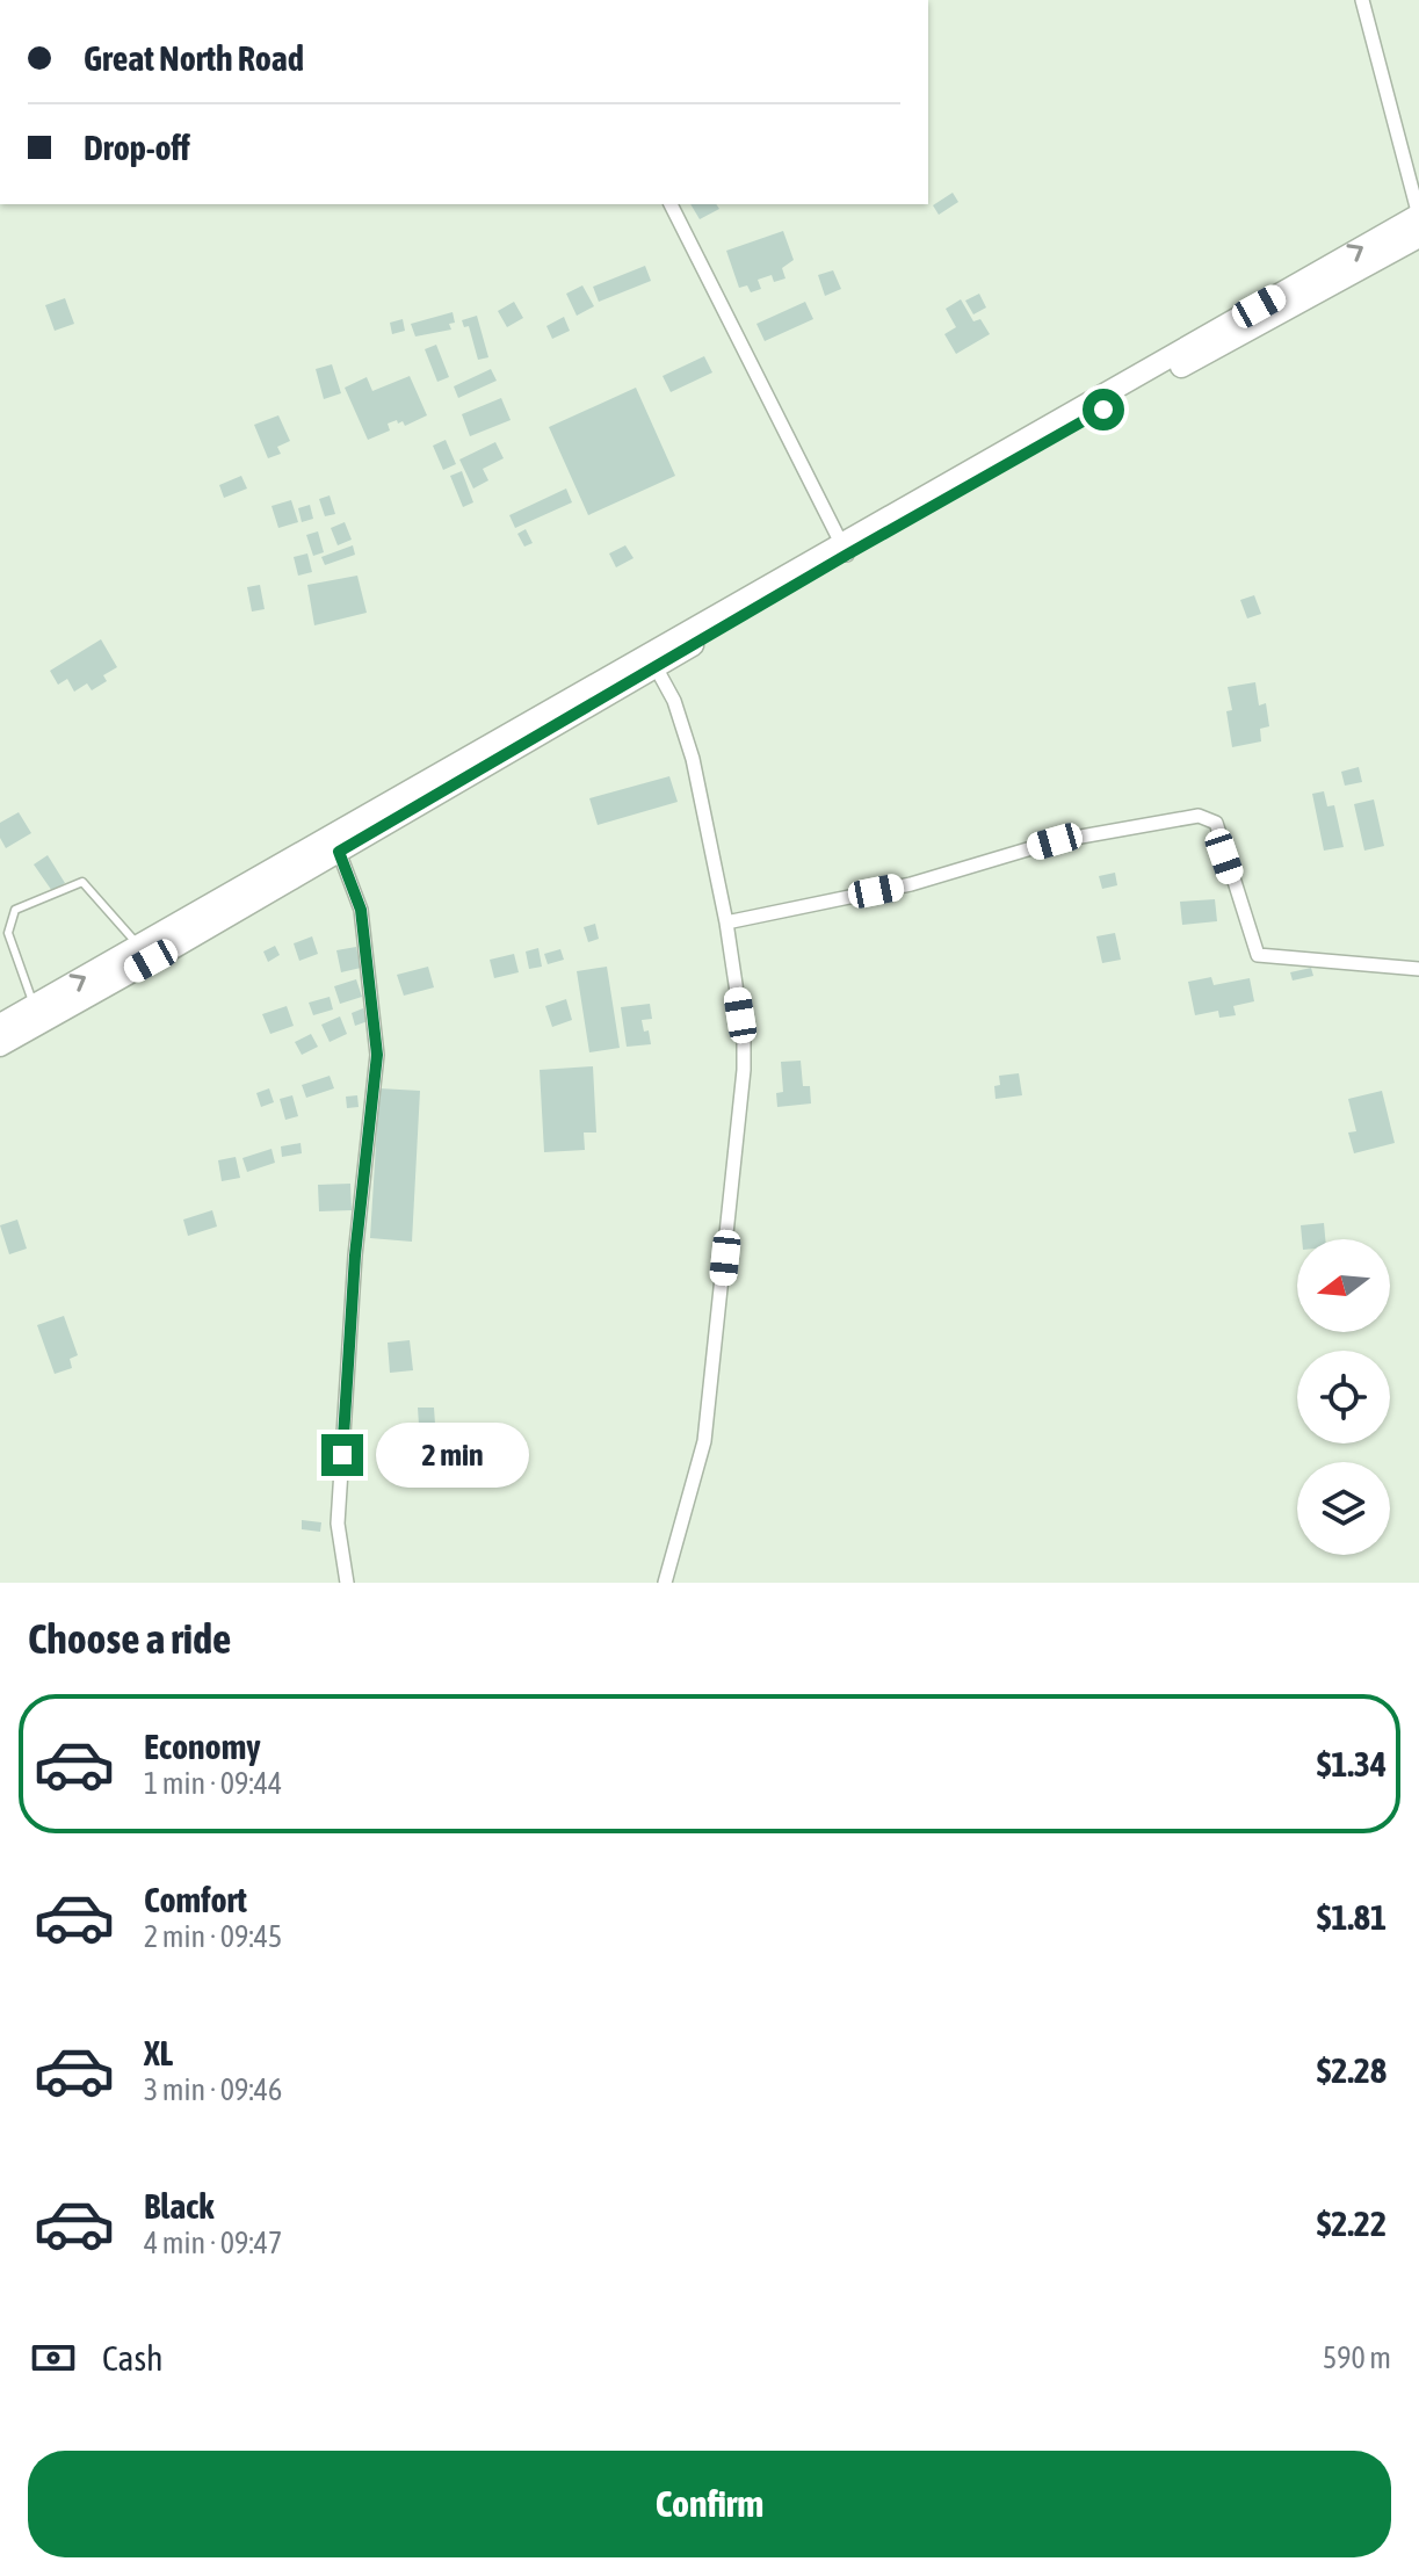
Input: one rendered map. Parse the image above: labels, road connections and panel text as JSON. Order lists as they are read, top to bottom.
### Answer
{
  "north": "left",
  "page": {
    "banner": ["Great North Road", "Drop-off"],
    "bubble": "2 min",
    "heading": "Choose a ride",
    "list": [
      {
        "name": "Economy",
        "note": "1 min · 09:44",
        "value": "$1.34"
      },
      {
        "name": "Comfort",
        "note": "2 min · 09:45",
        "value": "$1.81"
      },
      {
        "name": "XL",
        "note": "3 min · 09:46",
        "value": "$2.28"
      },
      {
        "name": "Black",
        "note": "4 min · 09:47",
        "value": "$2.22"
      }
    ],
    "pay": ["Cash", "590 m"],
    "buttons": "Confirm"
  }
}
